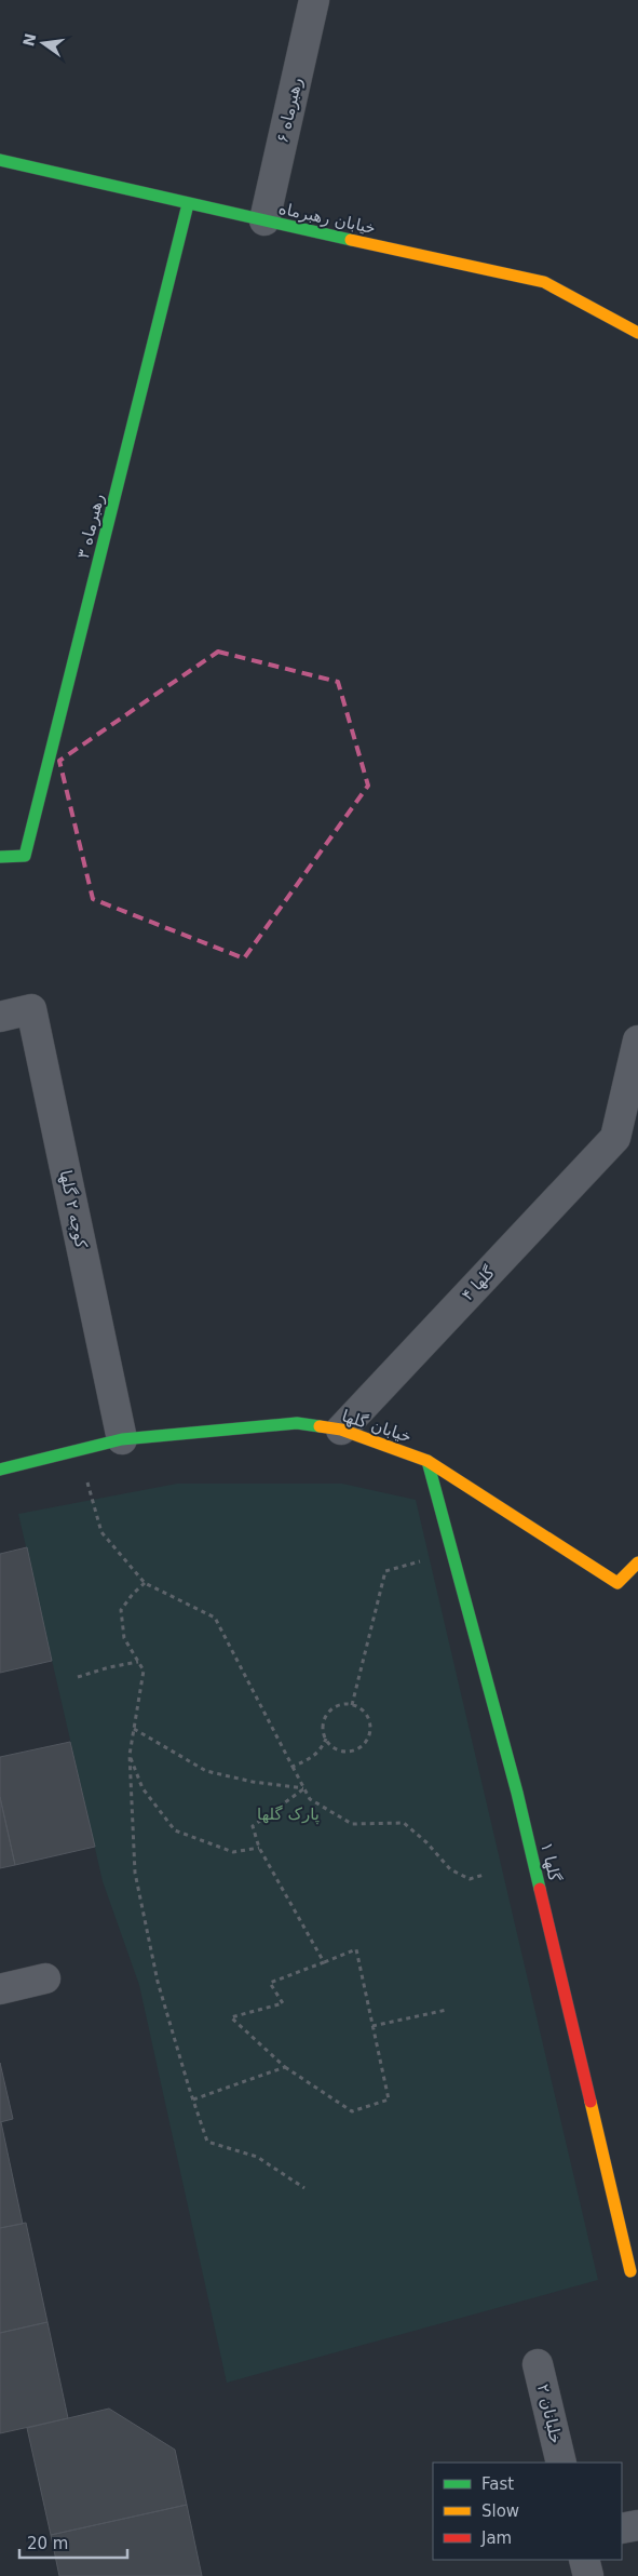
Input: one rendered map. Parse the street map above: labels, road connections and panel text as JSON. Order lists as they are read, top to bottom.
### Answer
{
  "streets": {
    "street": [
      "۶ رهبرماه",
      "خیابان رهبرماه",
      "۳ رهبرماه",
      "کوچه ۲ گلها",
      "۴ گلها",
      "خیابان گلها",
      "۱ گلها",
      "۲ خلبانان"
    ]
  },
  "crossings": [
    ["۶ رهبرماه", "خیابان رهبرماه"],
    ["خیابان رهبرماه", "۳ رهبرماه"],
    ["کوچه ۲ گلها", "خیابان گلها"],
    ["۴ گلها", "خیابان گلها"],
    ["خیابان گلها", "۱ گلها"]
  ],
  "parks": ["پارک گلها"],
  "legend": ["Fast", "Slow", "Jam"],
  "scale_bar": "20 m",
  "north": "left"
}
